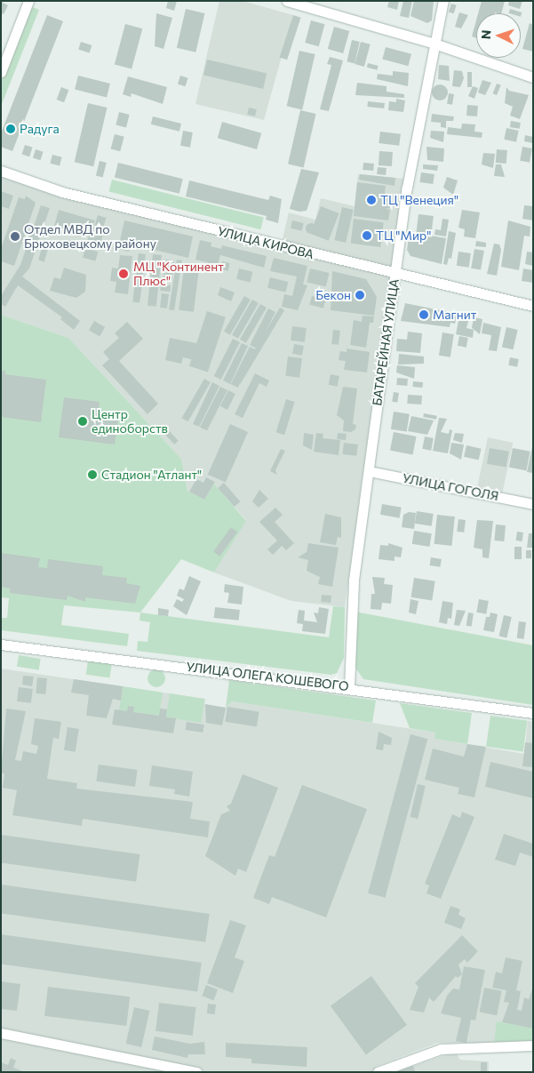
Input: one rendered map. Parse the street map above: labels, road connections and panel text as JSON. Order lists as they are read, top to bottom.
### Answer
{
  "streets": {
    "street": [
      "УЛИЦА КИРОВА",
      "БАТАРЕЙНАЯ УЛИЦА",
      "УЛИЦА ГОГОЛЯ",
      "УЛИЦА ОЛЕГА КОШЕВОГО"
    ]
  },
  "crossings": [
    ["УЛИЦА КИРОВА", "БАТАРЕЙНАЯ УЛИЦА"],
    ["БАТАРЕЙНАЯ УЛИЦА", "УЛИЦА ГОГОЛЯ"],
    ["БАТАРЕЙНАЯ УЛИЦА", "УЛИЦА ОЛЕГА КОШЕВОГО"]
  ],
  "places": [
    "Радуга",
    "ТЦ \"Венеция\"",
    "ТЦ \"Мир\"",
    "Отдел МВД по Брюховецкому району",
    "МЦ \"Континент Плюс\"",
    "Бекон",
    "Магнит",
    "Центр единоборств",
    "Стадион \"Атлант\""
  ],
  "north": "left"
}
